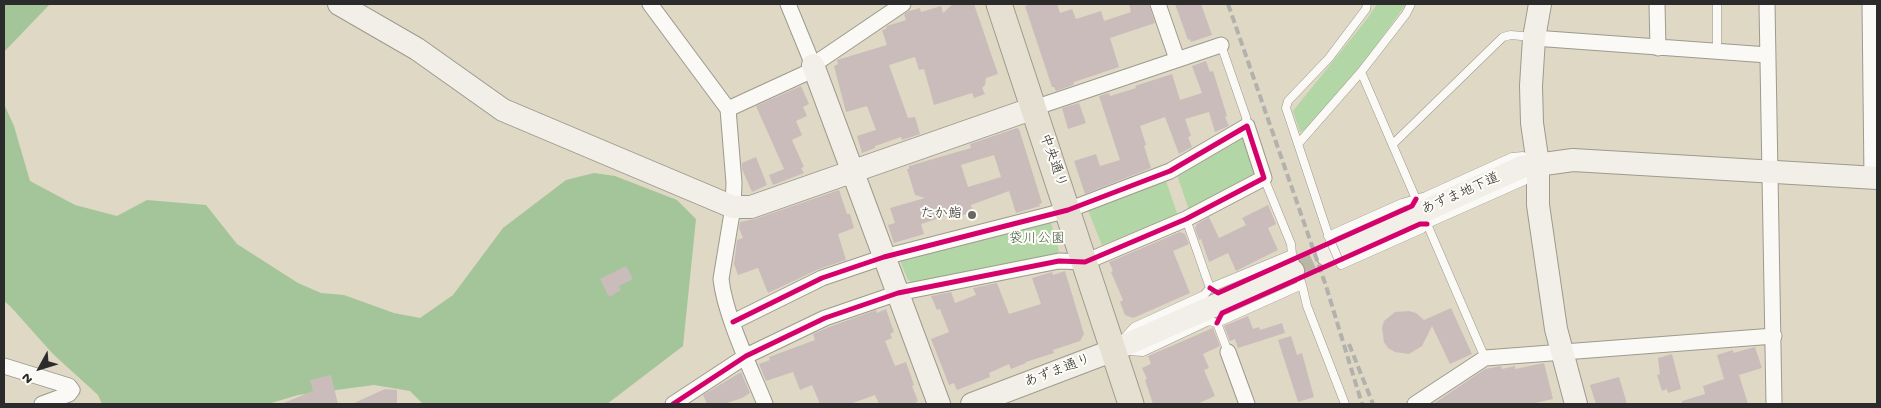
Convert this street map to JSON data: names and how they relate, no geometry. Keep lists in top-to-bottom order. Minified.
{"streets":{"main road":["中央通り"],"street":["あずま地下道","あずま通り"]},"crossings":[["中央通り","あずま通り"]],"parks":["袋川公園"],"places":["たか鮨"],"north":"bottom left"}
